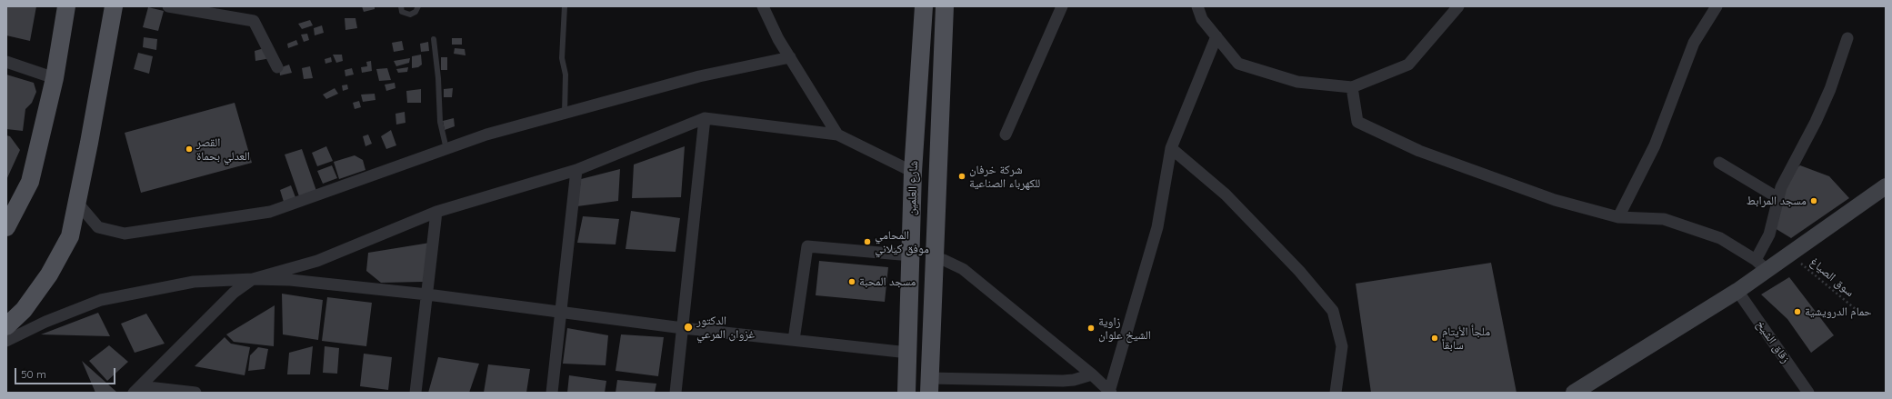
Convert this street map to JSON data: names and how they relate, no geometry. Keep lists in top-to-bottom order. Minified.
{"streets":{"main road":["شارع العلمين"],"street":["زقاق الشيخ"],"path":["سوق الصياغ"]},"places":["القصر العدلي بحماة","شركة خرفان للكهرباء الصناعية","مسجد المرابط","المحامي موفق كيلاني","مسجد المحبة","حمام الدرويشية","الدكتور غزوان المرعي","زاوية الشيخ علوان","ملجأ الأيتام سابقاً"],"scale_bar":"50 m"}
